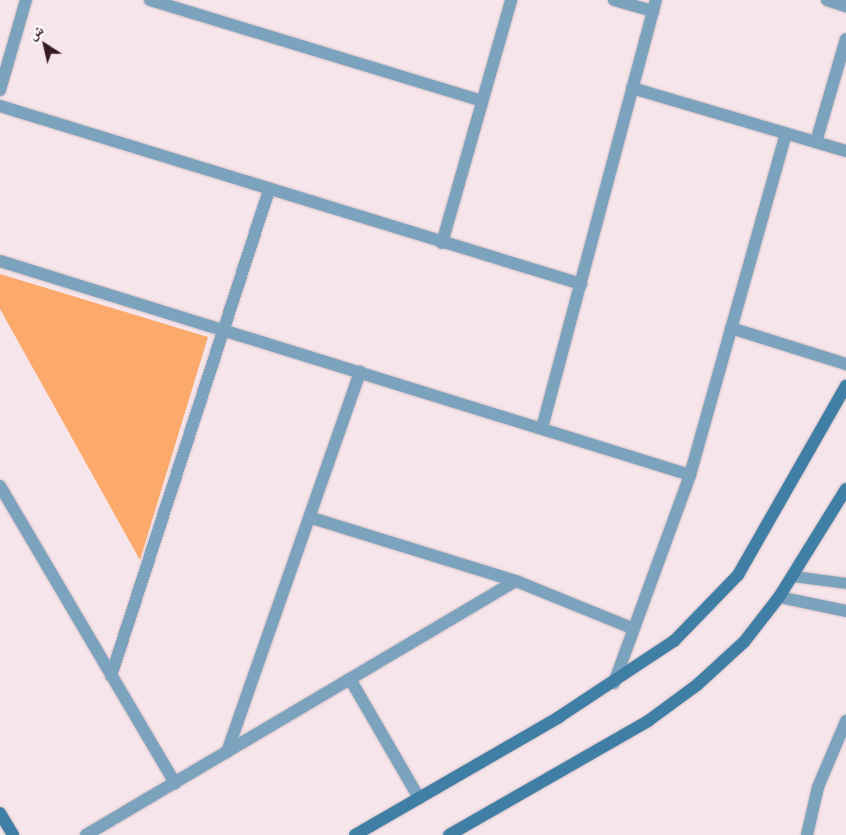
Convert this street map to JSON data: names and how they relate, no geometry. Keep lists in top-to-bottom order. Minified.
{"north":"top left"}
